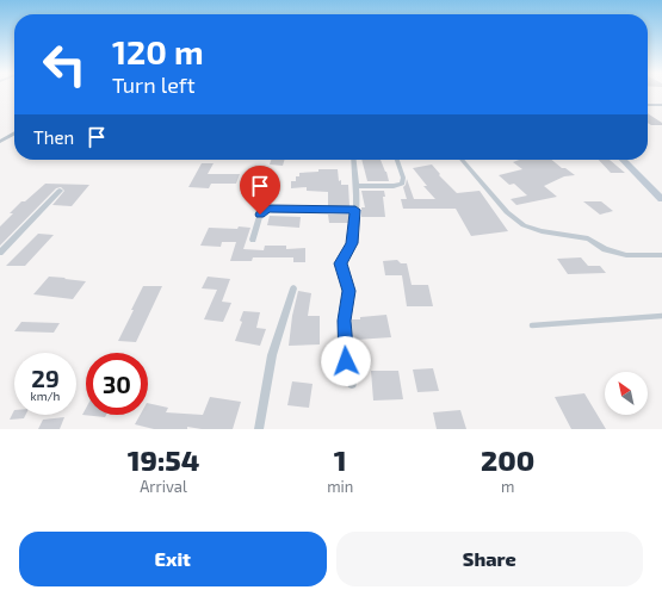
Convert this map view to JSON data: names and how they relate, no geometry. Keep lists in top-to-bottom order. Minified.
{"north":"top left","page":{"turn":["120 m","Turn left"],"then":"Then","speed":"29 km/h","limit":"30","eta":["19:54","Arrival","1","min","200","m"],"buttons":["Exit","Share"]}}
